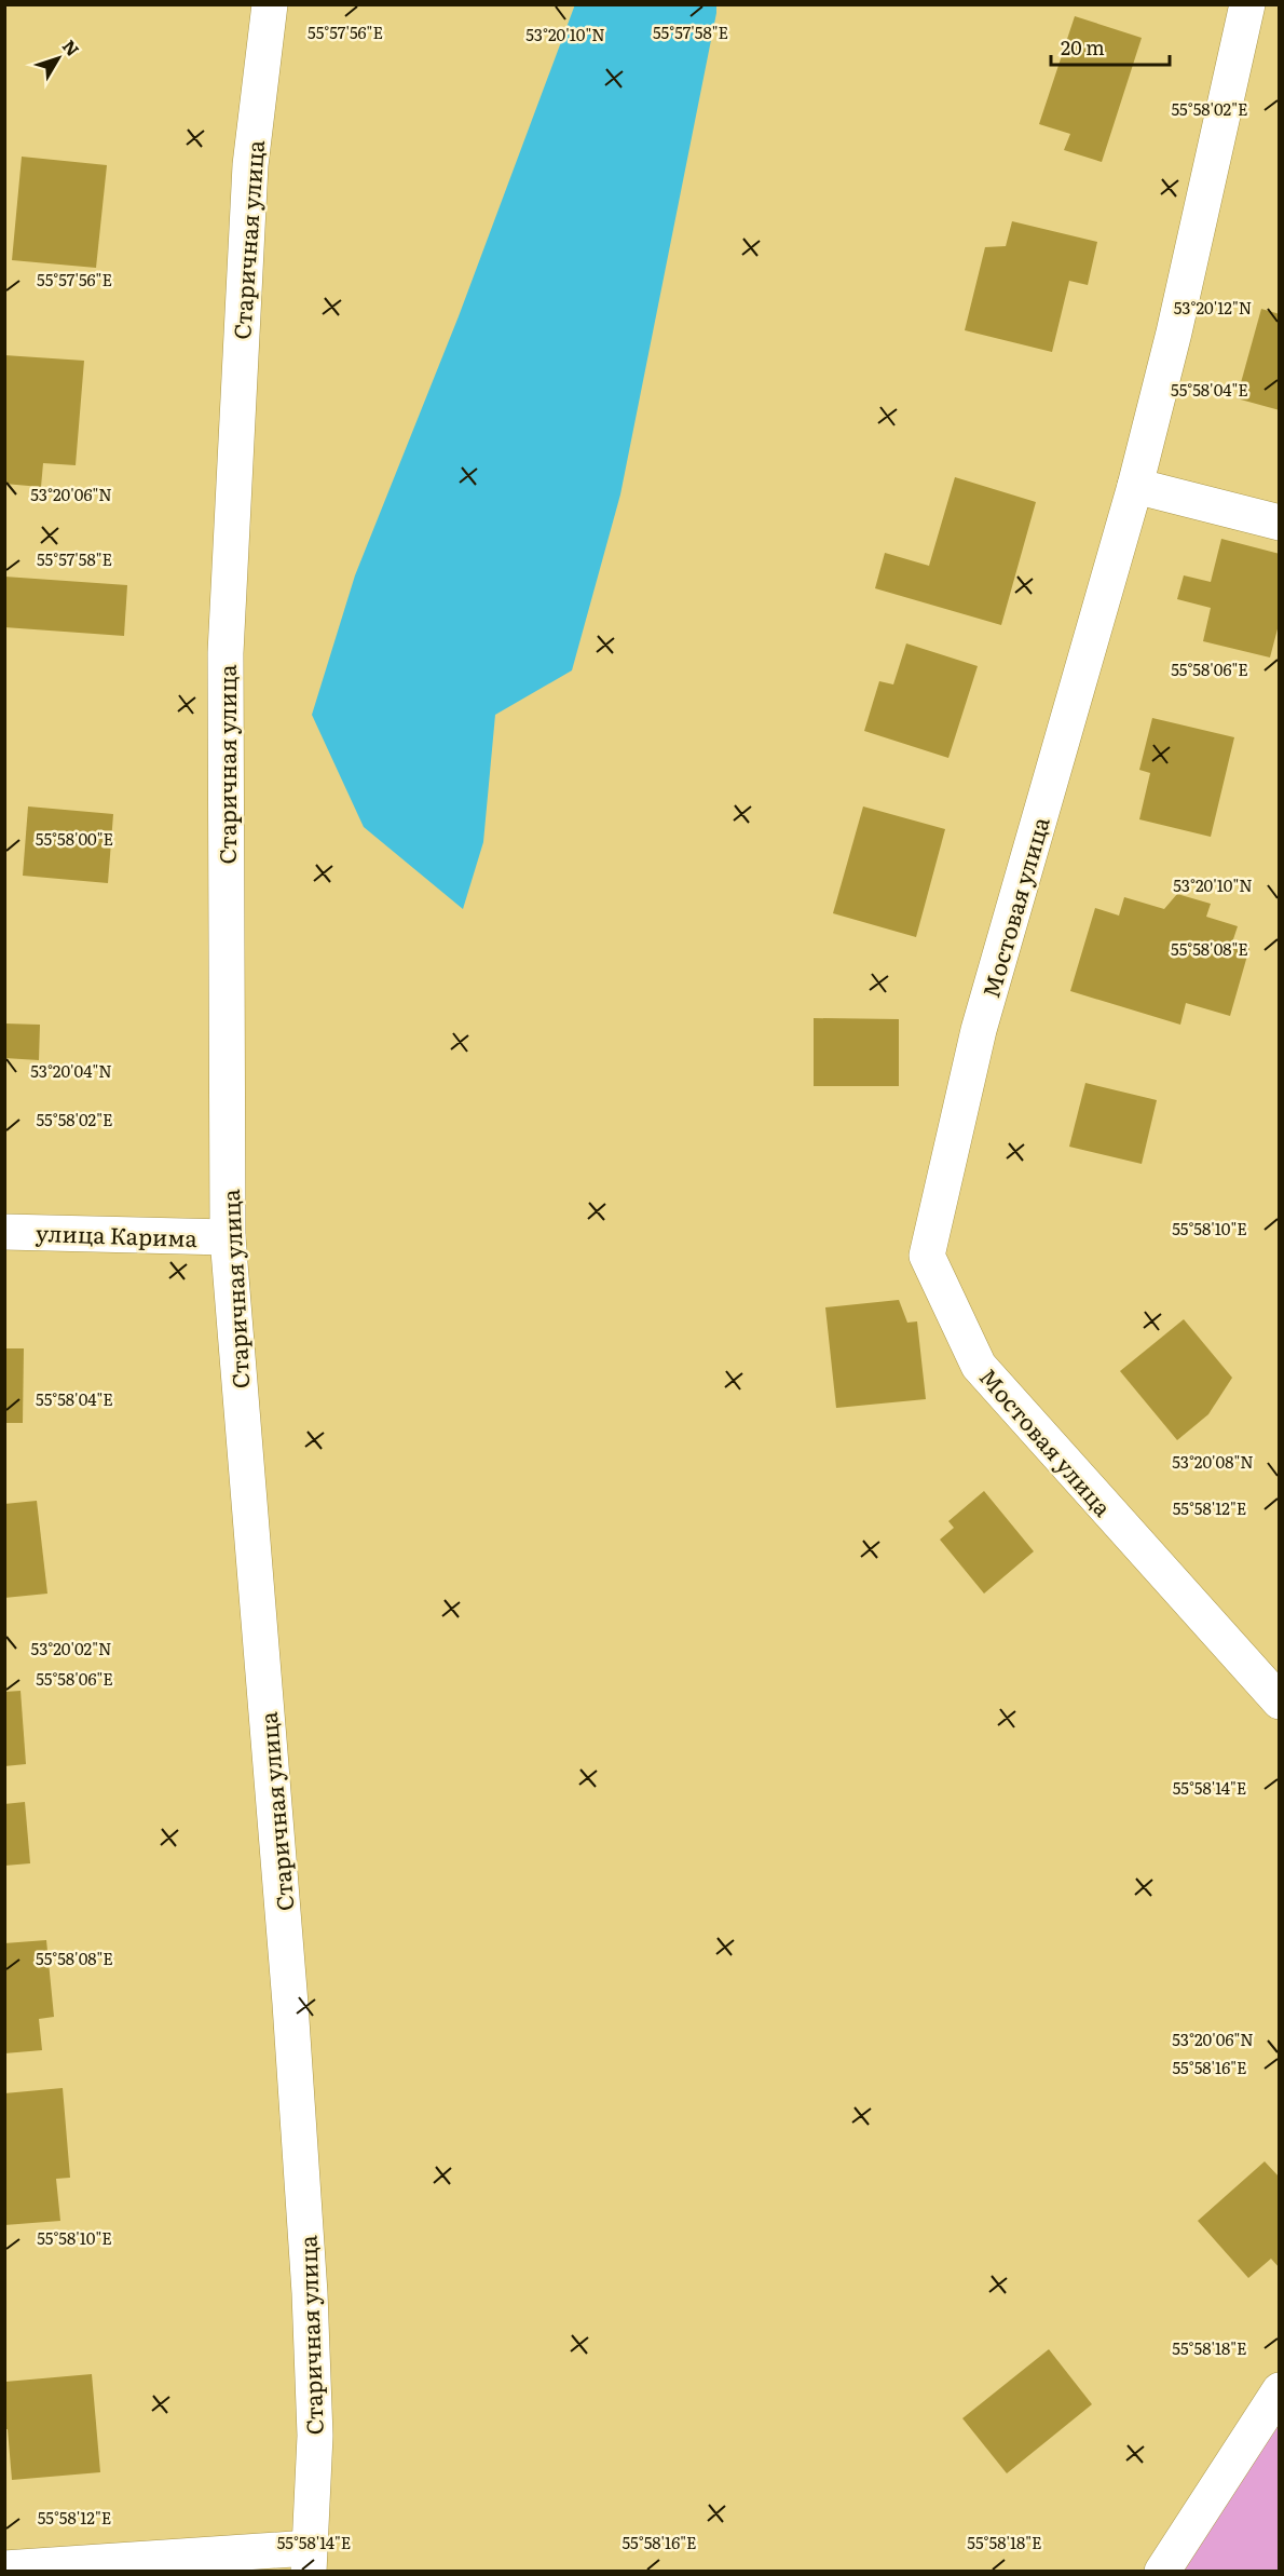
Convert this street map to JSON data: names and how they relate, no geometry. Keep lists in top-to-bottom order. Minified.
{"streets":{"street":["Старичная улица","Мостовая улица","улица Карима"]},"crossings":[["Старичная улица","улица Карима"]],"scale_bar":"20 m","north":"top right","coordinates":["55°57'56\"E","55°57'58\"E","53°20'10\"N","55°58'02\"E","53°20'12\"N","55°58'04\"E","53°20'06\"N","55°58'06\"E","55°58'00\"E","55°58'08\"E","53°20'04\"N","55°58'10\"E","53°20'08\"N","55°58'12\"E","53°20'02\"N","55°58'14\"E","55°58'16\"E","55°58'18\"E"]}
